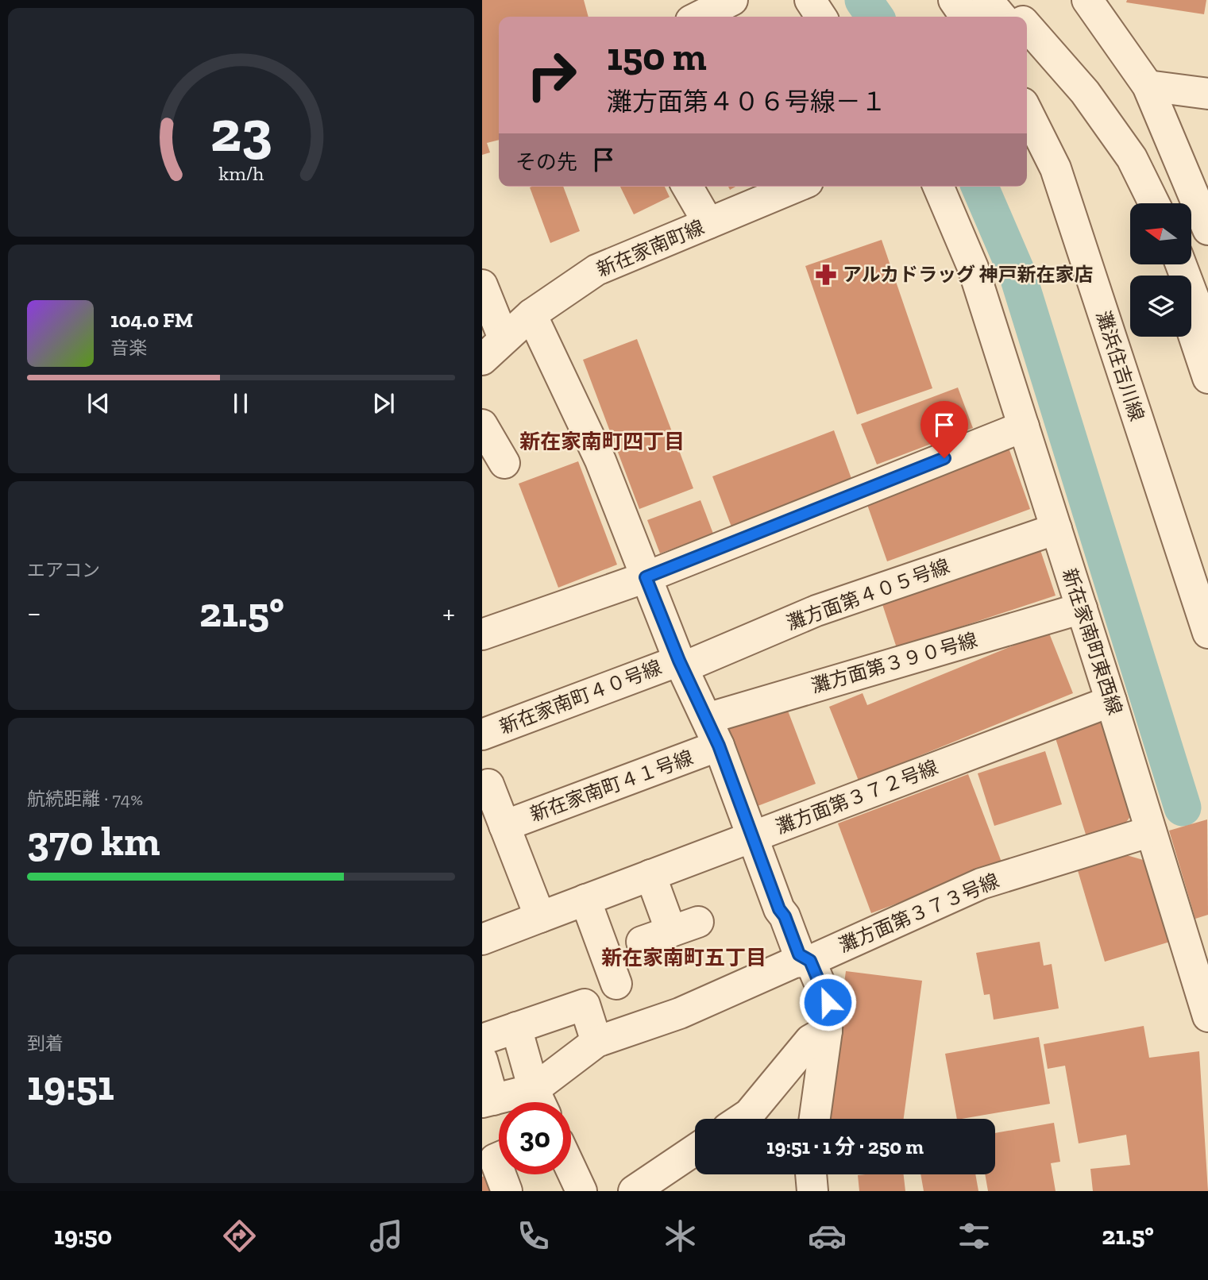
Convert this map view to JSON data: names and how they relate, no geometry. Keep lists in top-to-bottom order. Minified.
{"streets":{"street":["新在家南町線","灘浜住吉川線","灘方面第４０５号線","新在家南町東西線","灘方面第３９０号線","新在家南町４０号線","新在家南町４１号線","灘方面第３７２号線","灘方面第３７３号線"]},"crossings":[["灘方面第４０５号線","新在家南町東西線"],["灘方面第４０５号線","新在家南町４０号線"],["新在家南町東西線","灘方面第３９０号線"],["新在家南町東西線","灘方面第３７２号線"],["新在家南町東西線","灘方面第３７３号線"]],"districts":["新在家南町四丁目","新在家南町五丁目"],"places":{"pharmacy":["アルカドラッグ 神戸新在家店"]},"north":"left","page":{"turn":["150 m","灘方面第４０６号線－１"],"then":"その先","song":["104.0 FM","音楽"],"tile":["エアコン",["航続距離 · 74%","370 km"],["到着","19:51"]],"heat":["−","21.5°","+"],"limit":"30","trip":"19:51 · 1 分 · 250 m","tabs":["19:50","21.5°"],"gauge":["23","km/h"]}}
